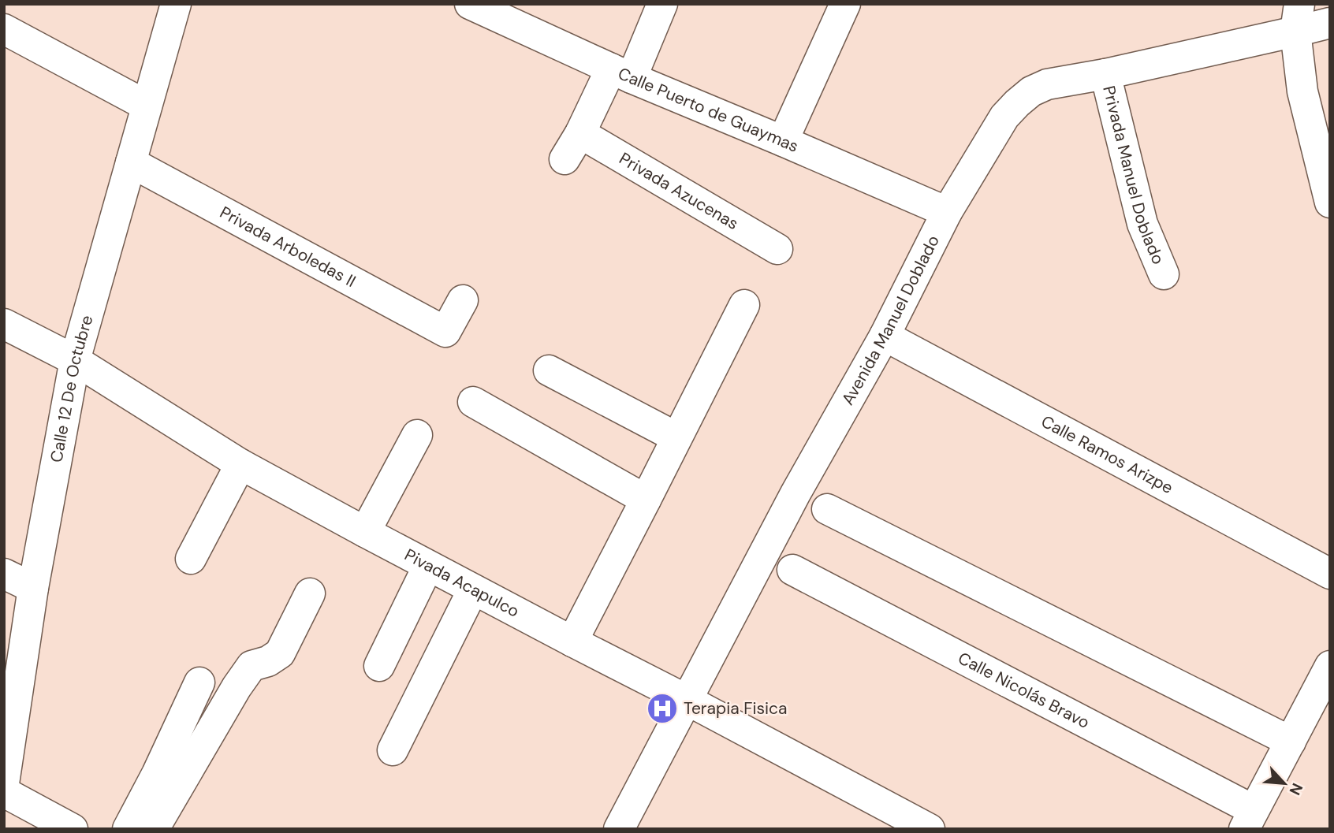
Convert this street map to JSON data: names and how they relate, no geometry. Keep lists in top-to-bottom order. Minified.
{"streets":{"street":["Calle Puerto de Guaymas","Privada Manuel Doblado","Privada Azucenas","Privada Arboledas II","Avenida Manuel Doblado","Calle 12 De Octubre","Calle Ramos Arizpe","Pivada Acapulco","Calle Nicolás Bravo"]},"crossings":[["Calle Puerto de Guaymas","Avenida Manuel Doblado"],["Privada Manuel Doblado","Avenida Manuel Doblado"],["Privada Arboledas II","Calle 12 De Octubre"],["Avenida Manuel Doblado","Calle Ramos Arizpe"],["Avenida Manuel Doblado","Pivada Acapulco"],["Calle 12 De Octubre","Pivada Acapulco"]],"places":{"hospital":["Terapia Fisica"]},"north":"bottom right"}
